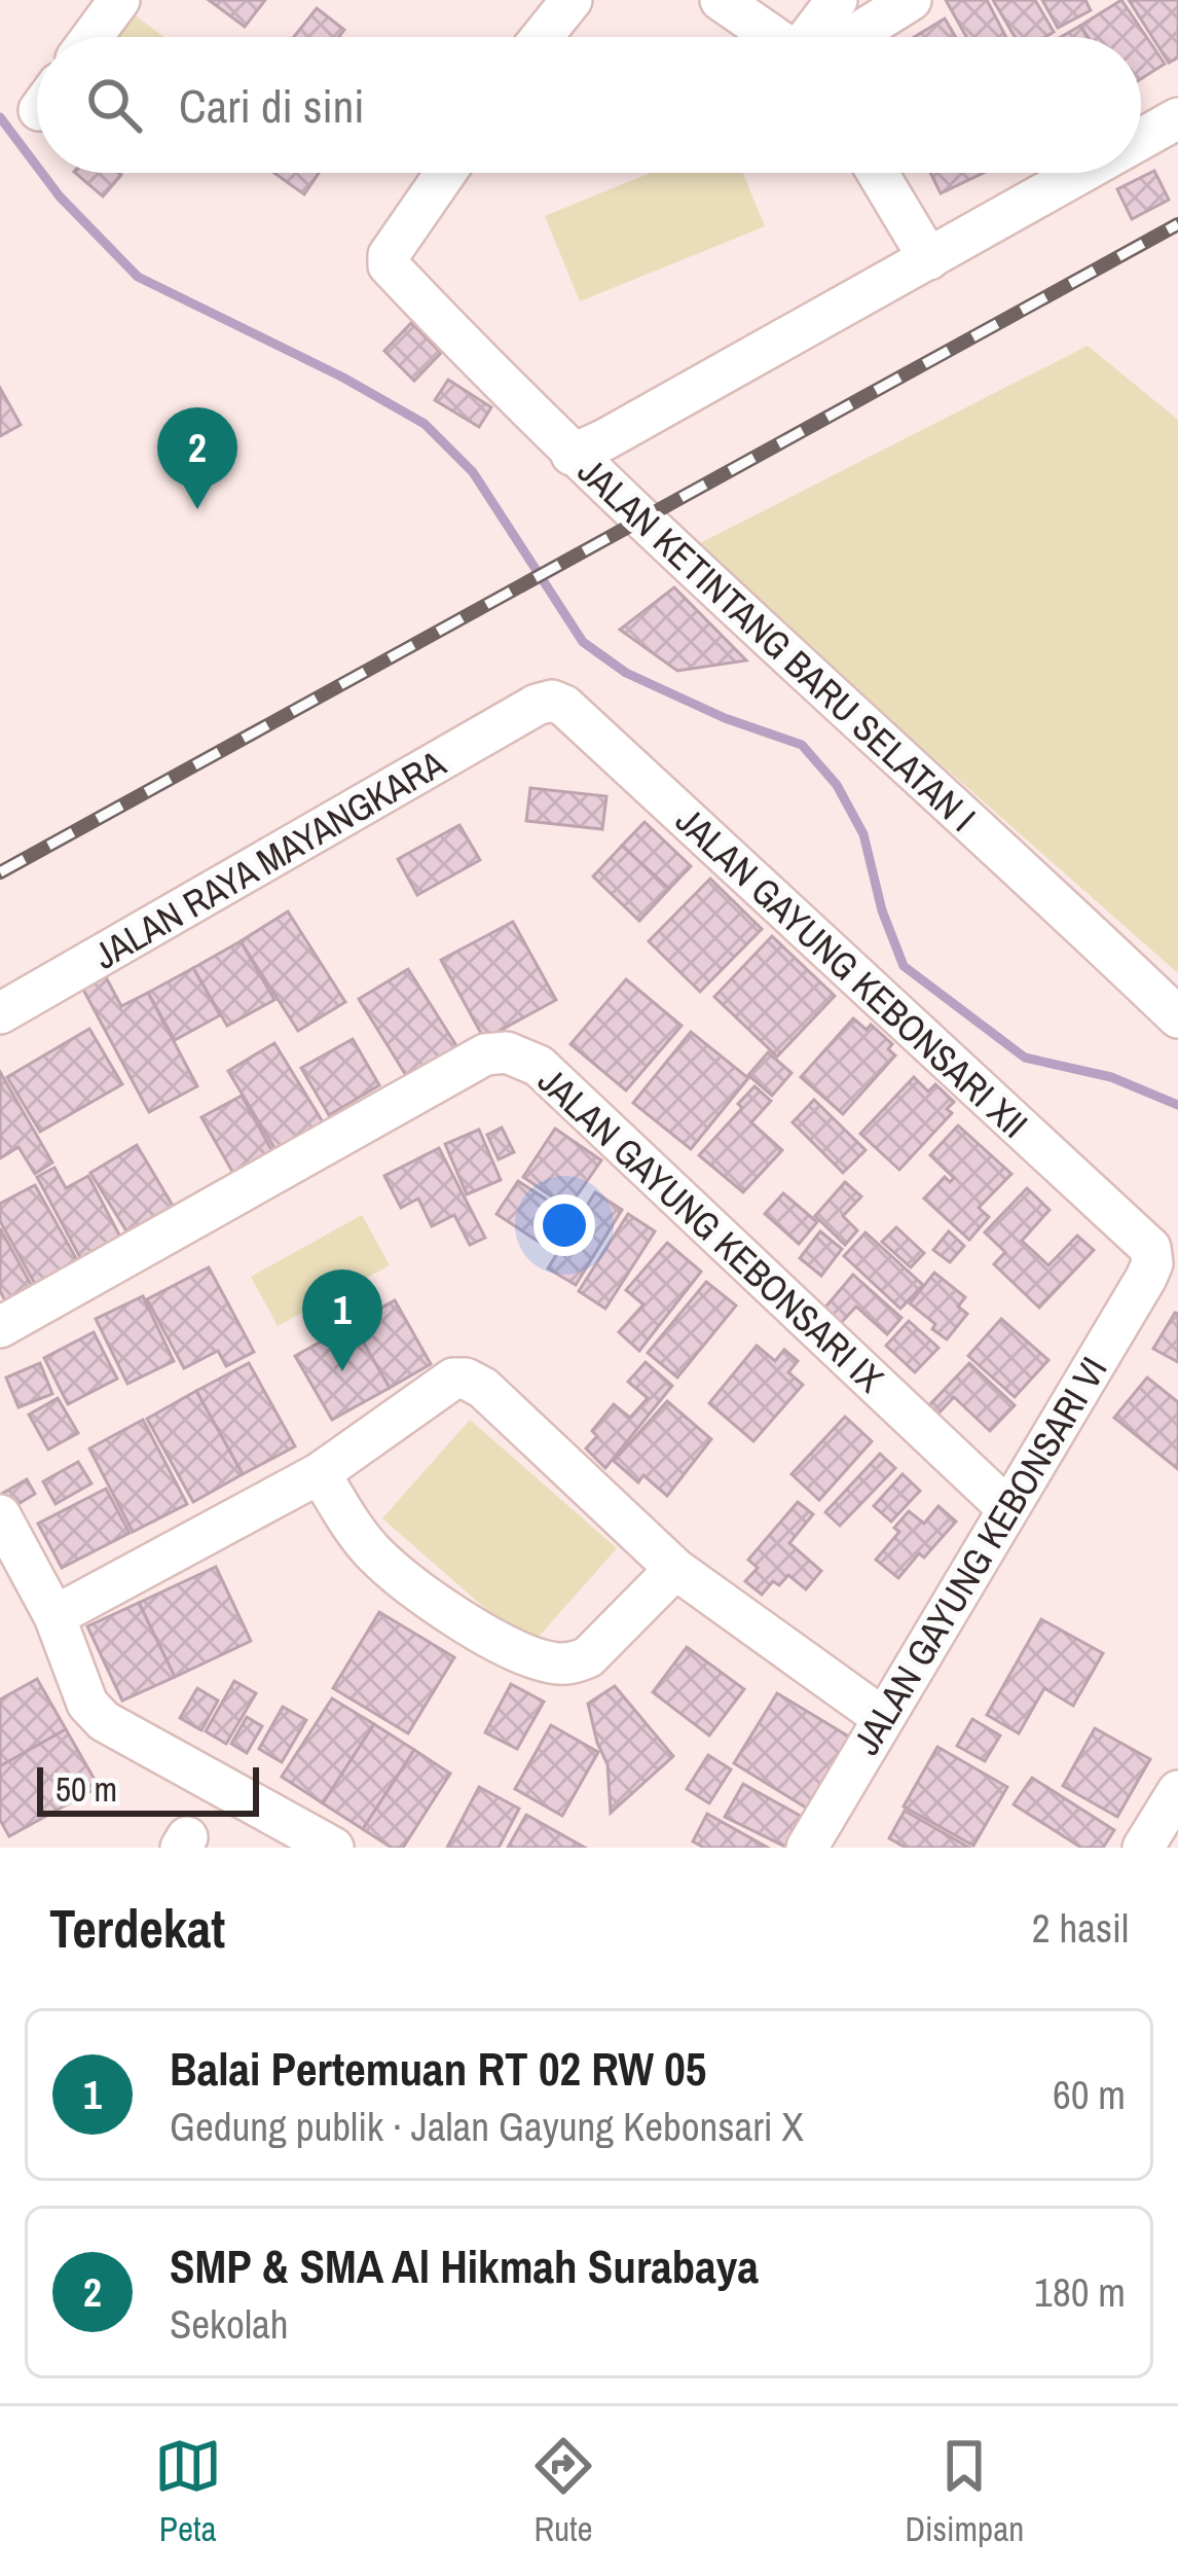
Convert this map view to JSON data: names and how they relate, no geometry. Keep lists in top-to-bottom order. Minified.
{"streets":{"street":["JALAN KETINTANG BARU SELATAN I","JALAN RAYA MAYANGKARA","JALAN GAYUNG KEBONSARI XII","JALAN GAYUNG KEBONSARI IX","JALAN GAYUNG KEBONSARI VI"]},"crossings":[["JALAN RAYA MAYANGKARA","JALAN GAYUNG KEBONSARI XII"],["JALAN GAYUNG KEBONSARI XII","JALAN GAYUNG KEBONSARI VI"],["JALAN GAYUNG KEBONSARI IX","JALAN GAYUNG KEBONSARI VI"]],"scale_bar":"50 m","page":{"search":"Cari di sini","pins":["2","1"],"scale":"50 m","heading":["Terdekat","2 hasil"],"list":[{"mark":"1","name":"Balai Pertemuan RT 02 RW 05","note":"Gedung publik · Jalan Gayung Kebonsari X","value":"60 m"},{"mark":"2","name":"SMP & SMA Al Hikmah Surabaya","note":"Sekolah","value":"180 m"}],"nav":["Peta","Rute","Disimpan"]}}
